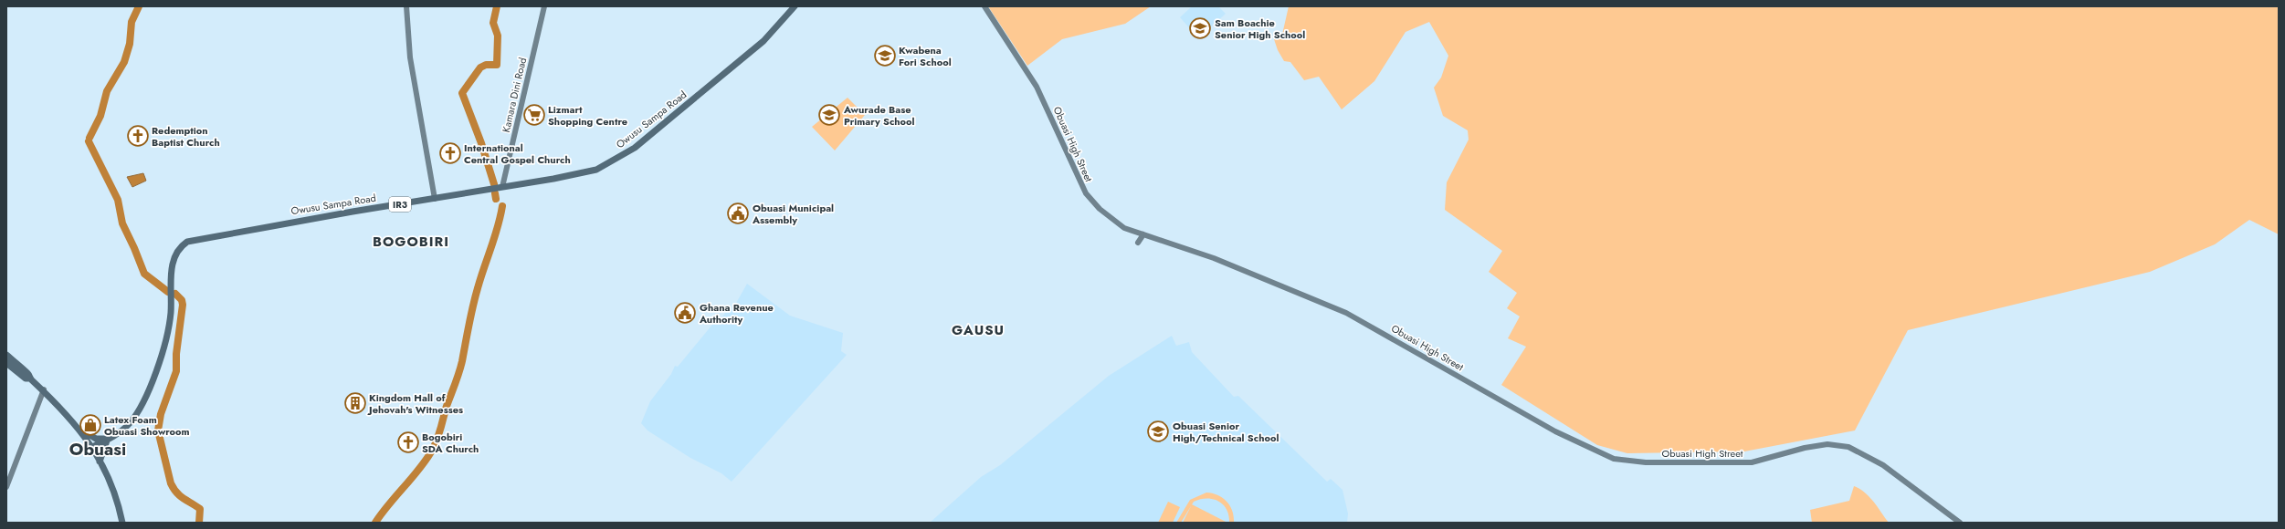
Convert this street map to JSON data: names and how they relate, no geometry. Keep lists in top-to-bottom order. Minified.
{"streets":{"main road":["Owusu Sampa Road","IR3"],"street":["Kamara Dini Road","Obuasi High Street"]},"crossings":[["Kamara Dini Road","Owusu Sampa Road"]],"districts":["BOGOBIRI","GAUSU","Obuasi"],"places":{"school or university":["Sam Boachie Senior High School","Kwabena Fori School","Awurade Base Primary School","Obuasi Senior High/Technical School"],"supermarket":["Lizmart Shopping Centre"],"church":["Redemption Baptist Church","International Central Gospel Church","Bogobiri SDA Church"],"public building":["Obuasi Municipal Assembly","Ghana Revenue Authority"],"building":["Kingdom Hall of Jehovah's Witnesses"],"shop":["Latex Foam Obuasi Showroom"]}}
